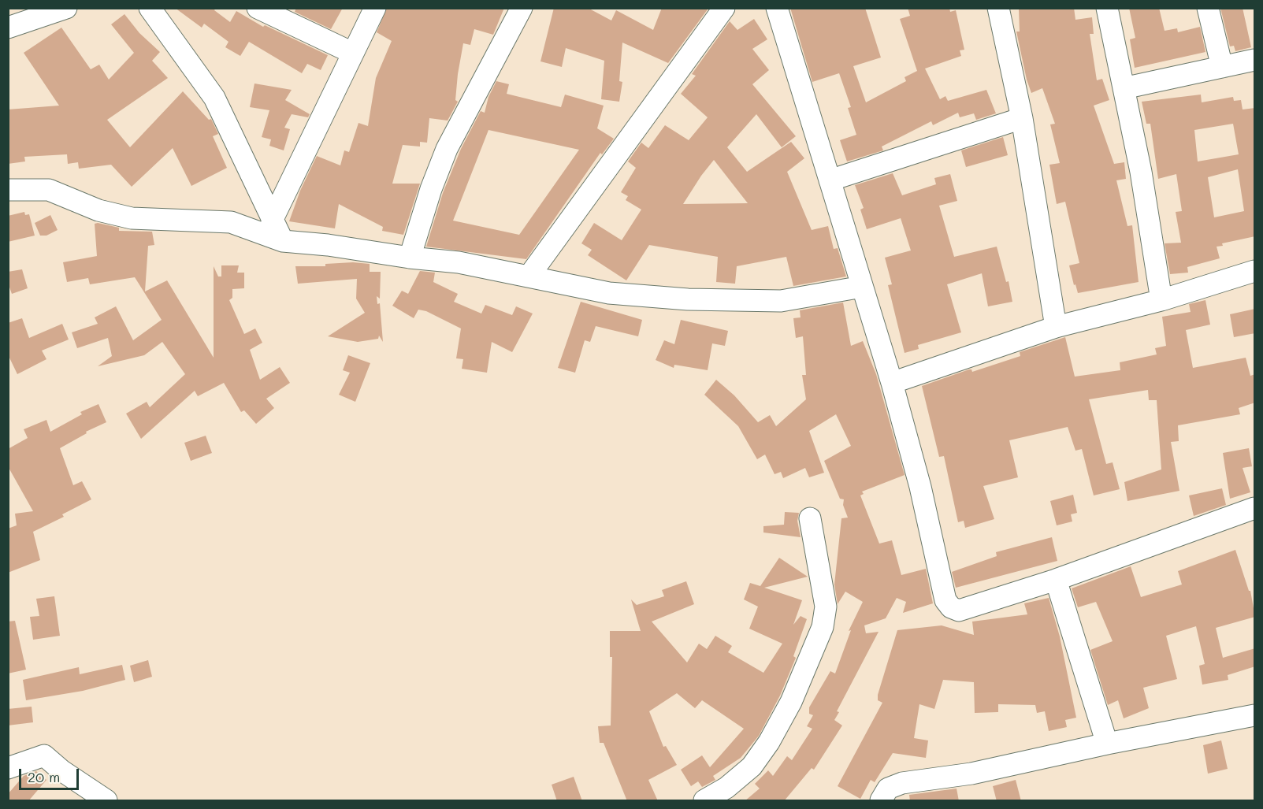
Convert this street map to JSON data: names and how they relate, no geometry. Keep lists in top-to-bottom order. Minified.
{"scale_bar":"20 m"}
